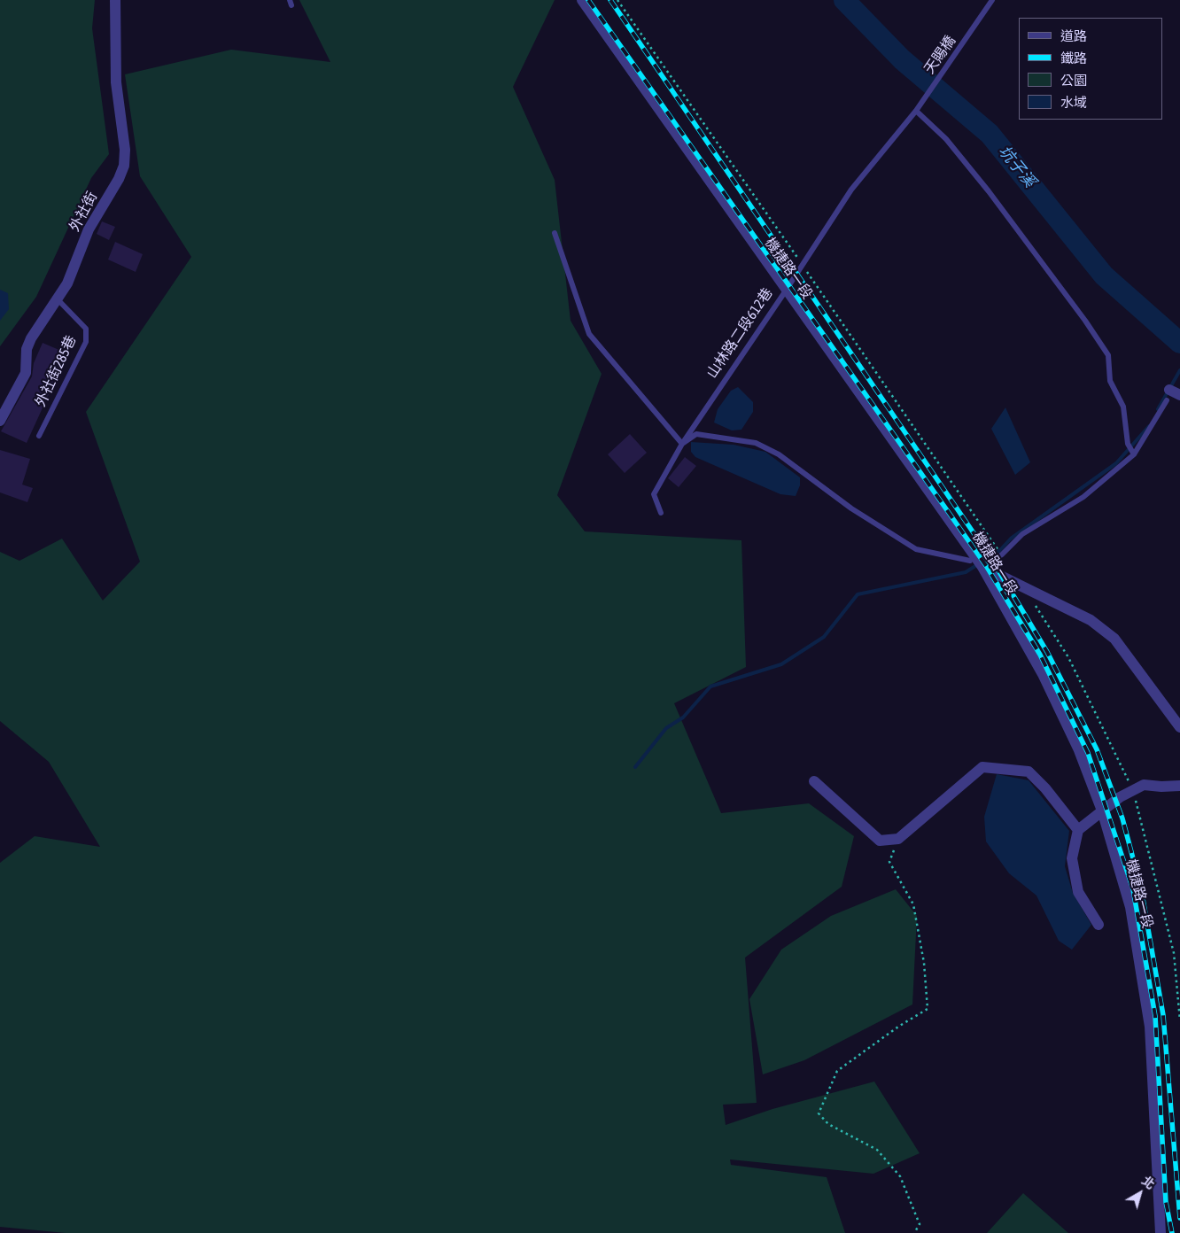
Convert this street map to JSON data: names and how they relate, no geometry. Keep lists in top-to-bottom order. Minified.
{"streets":{"street":["外社街","機捷路一段"],"lane":["天賜橋","山林路二段612巷","外社街285巷"]},"crossings":[["天賜橋","山林路二段612巷"],["外社街","外社街285巷"],["機捷路一段","山林路二段612巷"]],"water":["坑子溪"],"legend":["道路","鐵路","公園","水域"],"north":"top right"}
